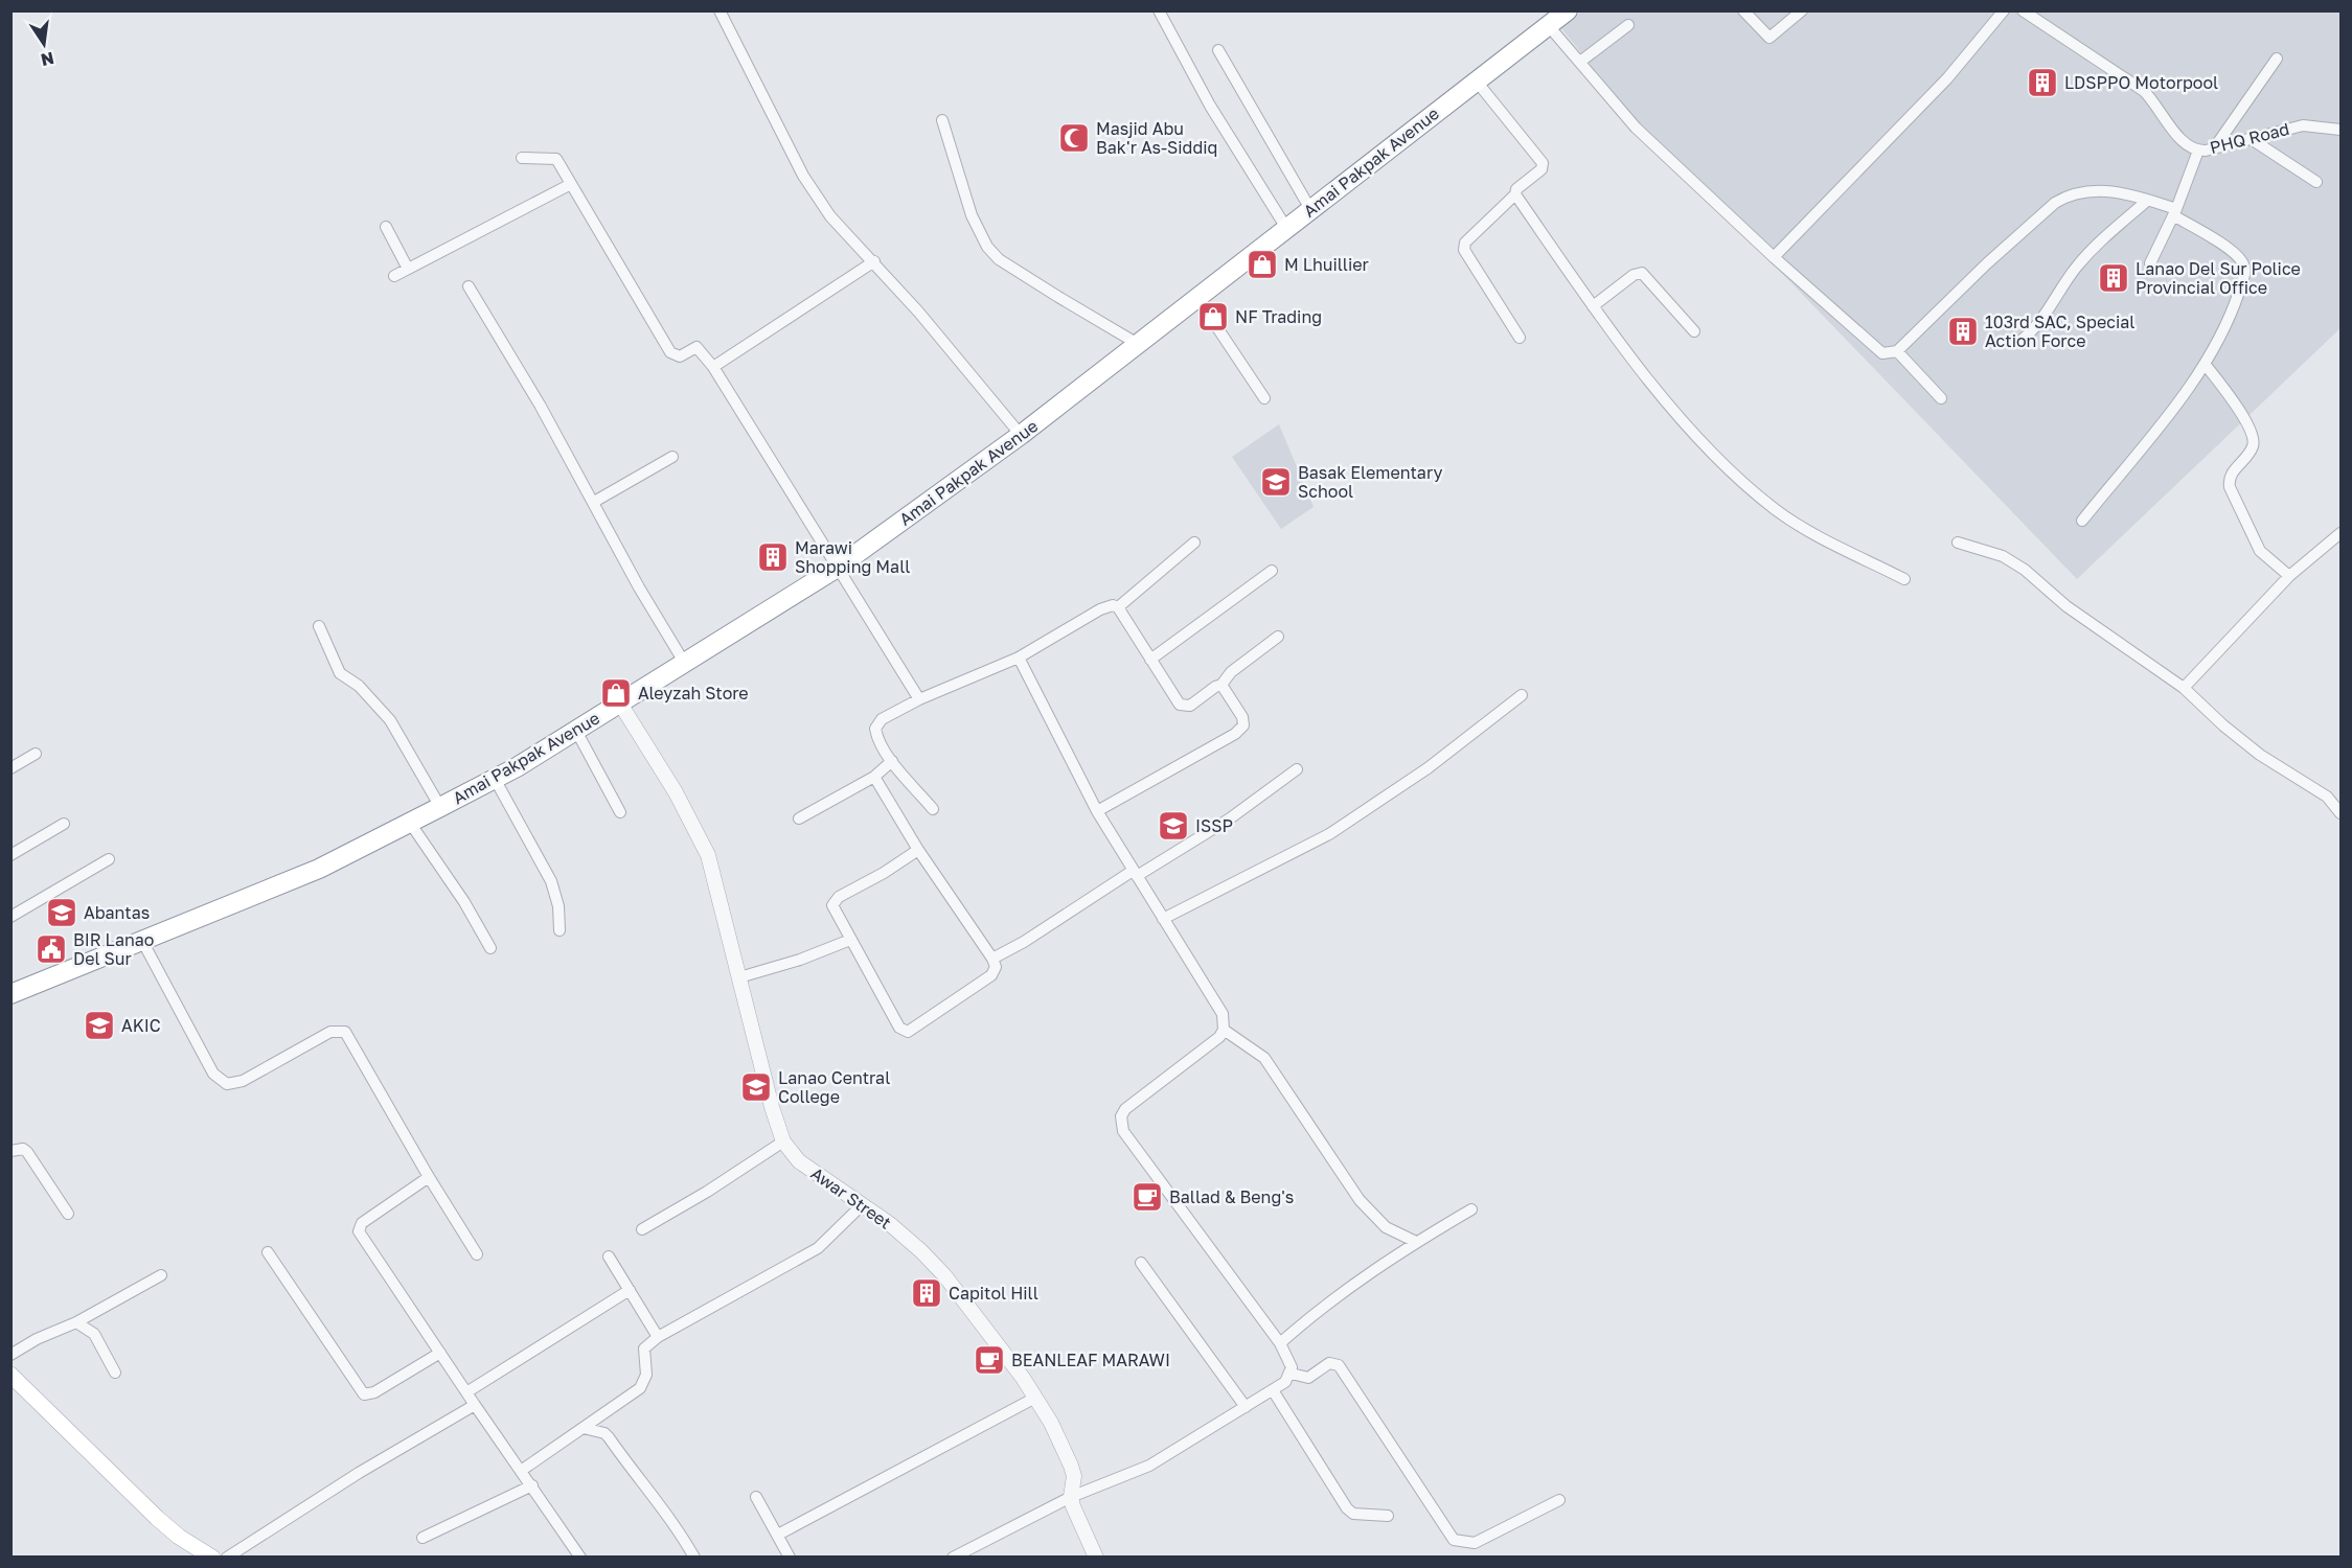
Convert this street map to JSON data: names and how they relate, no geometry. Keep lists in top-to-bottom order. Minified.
{"streets":{"highway":["Amai Pakpak Avenue"],"street":["PHQ Road","Awar Street"]},"crossings":[["Amai Pakpak Avenue","Awar Street"]],"places":{"building":["LDSPPO Motorpool","Lanao Del Sur Police Provincial Office","103rd SAC, Special Action Force","Marawi Shopping Mall","Capitol Hill"],"mosque":["Masjid Abu Bak'r As-Siddiq"],"shop":["M Lhuillier","NF Trading","Aleyzah Store"],"school or university":["Basak Elementary School","ISSP","Abantas","AKIC","Lanao Central College"],"public building":["BIR Lanao Del Sur"],"cafe":["Ballad & Beng's","BEANLEAF MARAWI"]},"north":"bottom"}
